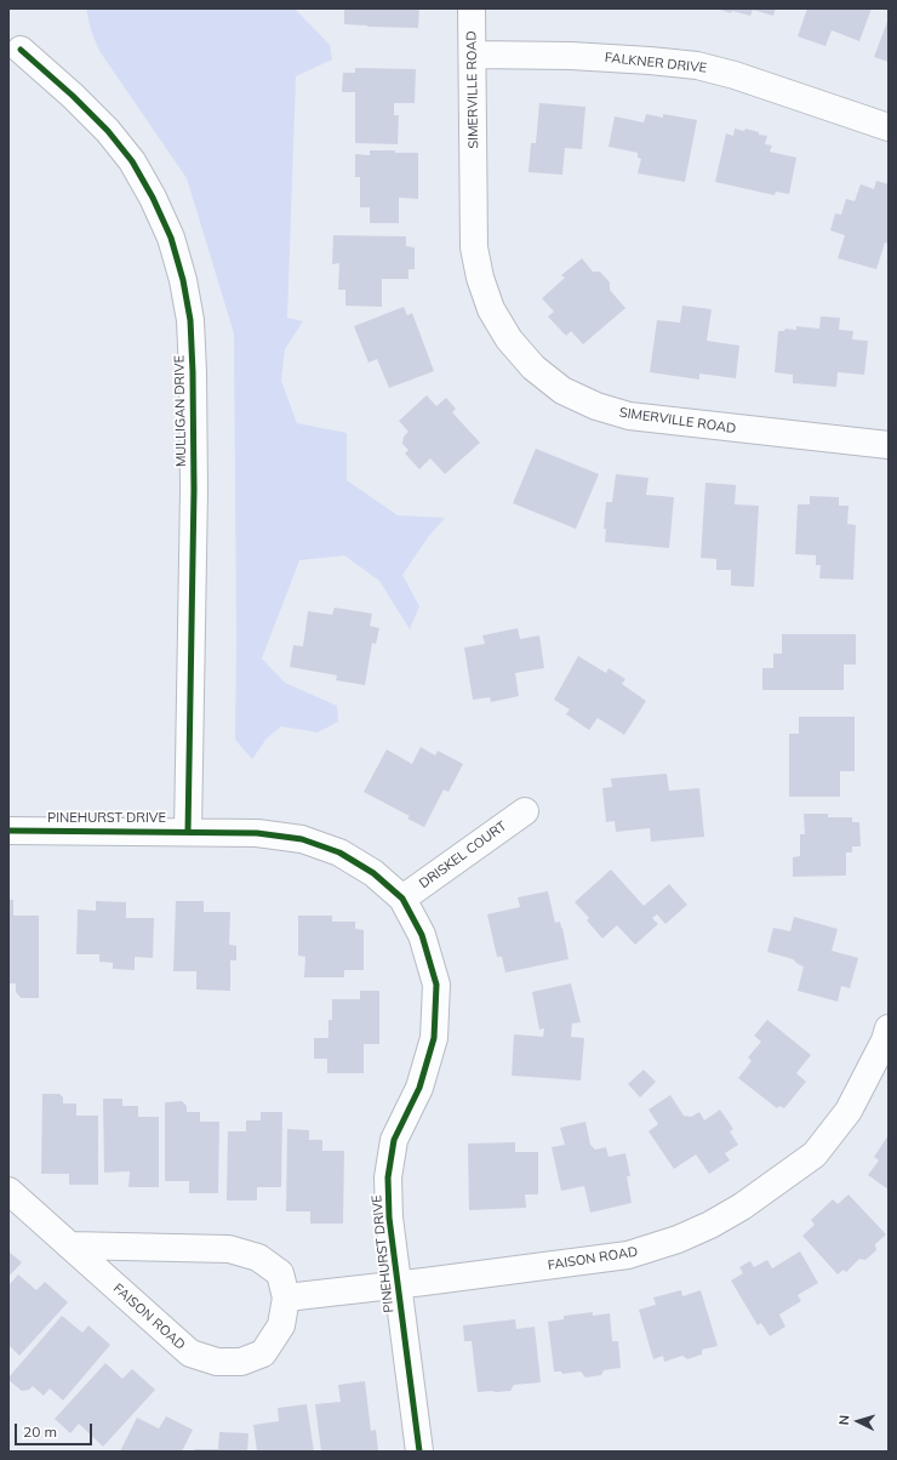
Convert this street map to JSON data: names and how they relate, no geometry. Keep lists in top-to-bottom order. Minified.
{"streets":{"street":["FALKNER DRIVE","SIMERVILLE ROAD","MULLIGAN DRIVE","PINEHURST DRIVE","DRISKEL COURT","FAISON ROAD"]},"crossings":[["FALKNER DRIVE","SIMERVILLE ROAD"],["MULLIGAN DRIVE","PINEHURST DRIVE"],["PINEHURST DRIVE","DRISKEL COURT"],["PINEHURST DRIVE","FAISON ROAD"]],"scale_bar":"20 m","north":"left"}
